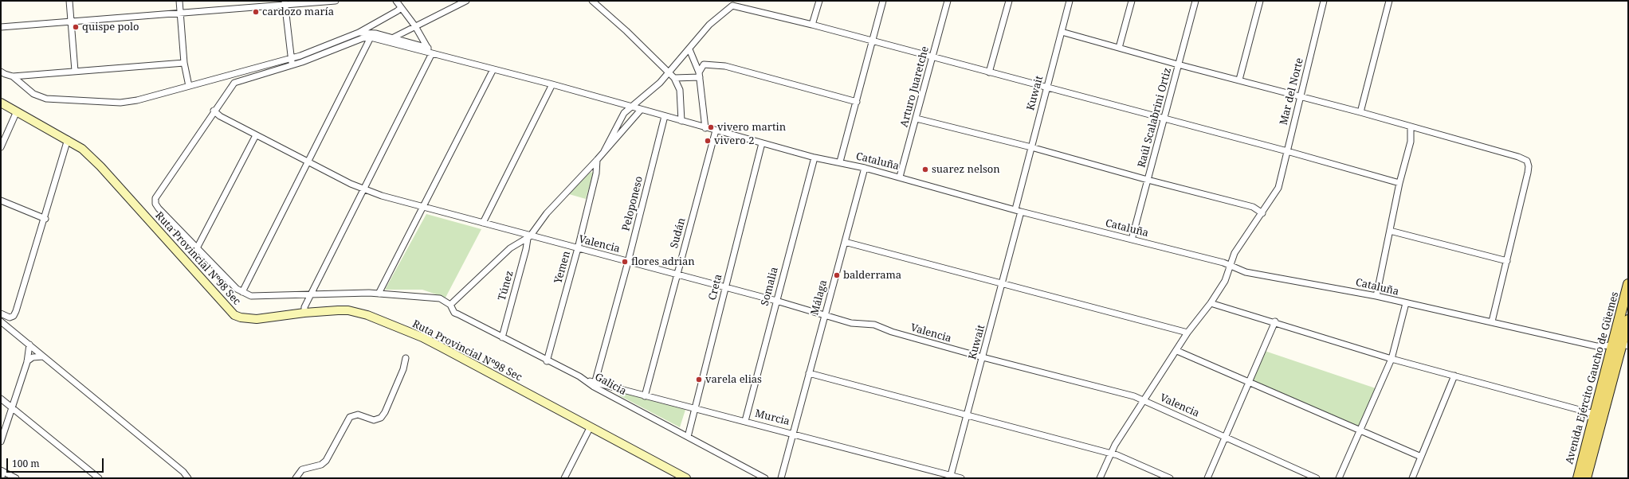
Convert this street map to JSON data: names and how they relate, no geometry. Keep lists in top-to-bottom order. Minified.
{"streets":{"main road":["Avenida Ejército Gaucho de Güemes"],"street":["Arturo Juaretche","Mar del Norte","Kuwait","Raúl Scalabrini Ortiz","Cataluña","Peloponeso","Sudán","Valencia","Ruta Provincial Nº98 Sec","Yemen","Túnez","Somalia","Creta","Málaga","Galicia","Murcia"]},"crossings":[["Arturo Juaretche","Cataluña"],["Mar del Norte","Cataluña"],["Mar del Norte","Valencia"],["Kuwait","Cataluña"],["Kuwait","Valencia"],["Kuwait","Murcia"],["Raúl Scalabrini Ortiz","Cataluña"],["Cataluña","Peloponeso"],["Cataluña","Sudán"],["Cataluña","Somalia"],["Cataluña","Creta"],["Cataluña","Málaga"],["Cataluña","Avenida Ejército Gaucho de Güemes"],["Peloponeso","Valencia"],["Peloponeso","Galicia"],["Peloponeso","Murcia"],["Sudán","Valencia"],["Sudán","Murcia"],["Valencia","Yemen"],["Valencia","Túnez"],["Valencia","Somalia"],["Valencia","Creta"],["Valencia","Málaga"],["Yemen","Galicia"],["Túnez","Galicia"],["Somalia","Murcia"],["Creta","Galicia"],["Creta","Murcia"],["Málaga","Murcia"],["Galicia","Murcia"]],"places":["cardozo maría","quispe polo","vivero martin","vivero 2","suarez nelson","flores adrian","balderrama","varela elias"],"scale_bar":"100 m"}
